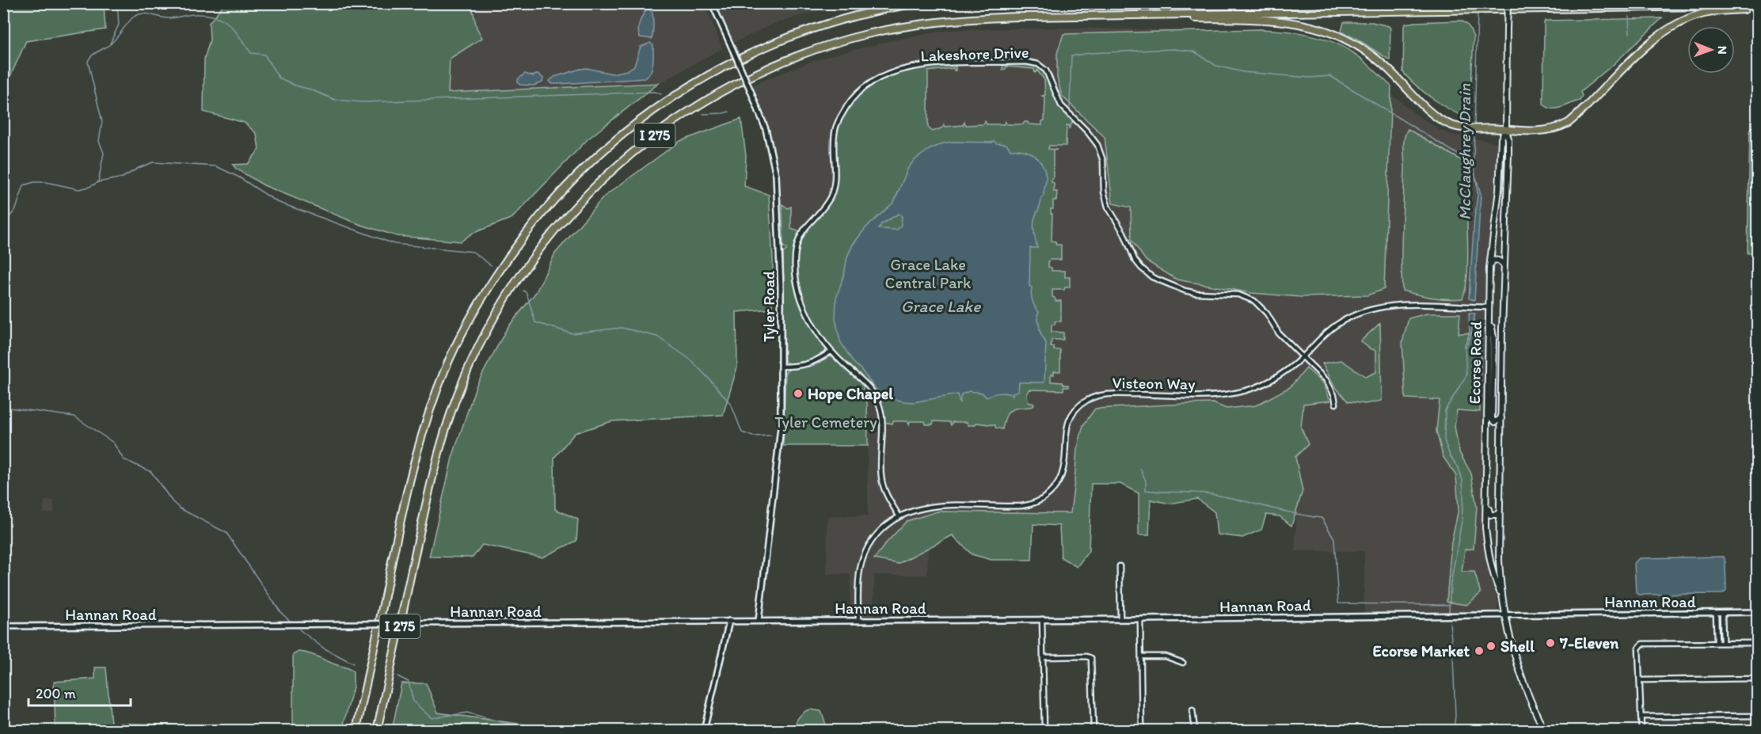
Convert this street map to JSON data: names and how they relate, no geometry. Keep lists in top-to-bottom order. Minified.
{"streets":{"highway":["I 275"],"main road":["Ecorse Road"],"street":["Lakeshore Drive","Tyler Road","Visteon Way","Hannan Road"]},"crossings":[["Lakeshore Drive","Visteon Way"],["Tyler Road","Hannan Road"],["Ecorse Road","Visteon Way"],["Ecorse Road","Hannan Road"],["Visteon Way","Hannan Road"]],"water":["McClaughrey Drain","Grace Lake"],"parks":["Grace Lake Central Park","Tyler Cemetery"],"places":["Hope Chapel","7-Eleven","Shell","Ecorse Market"],"scale_bar":"200 m","north":"right"}
